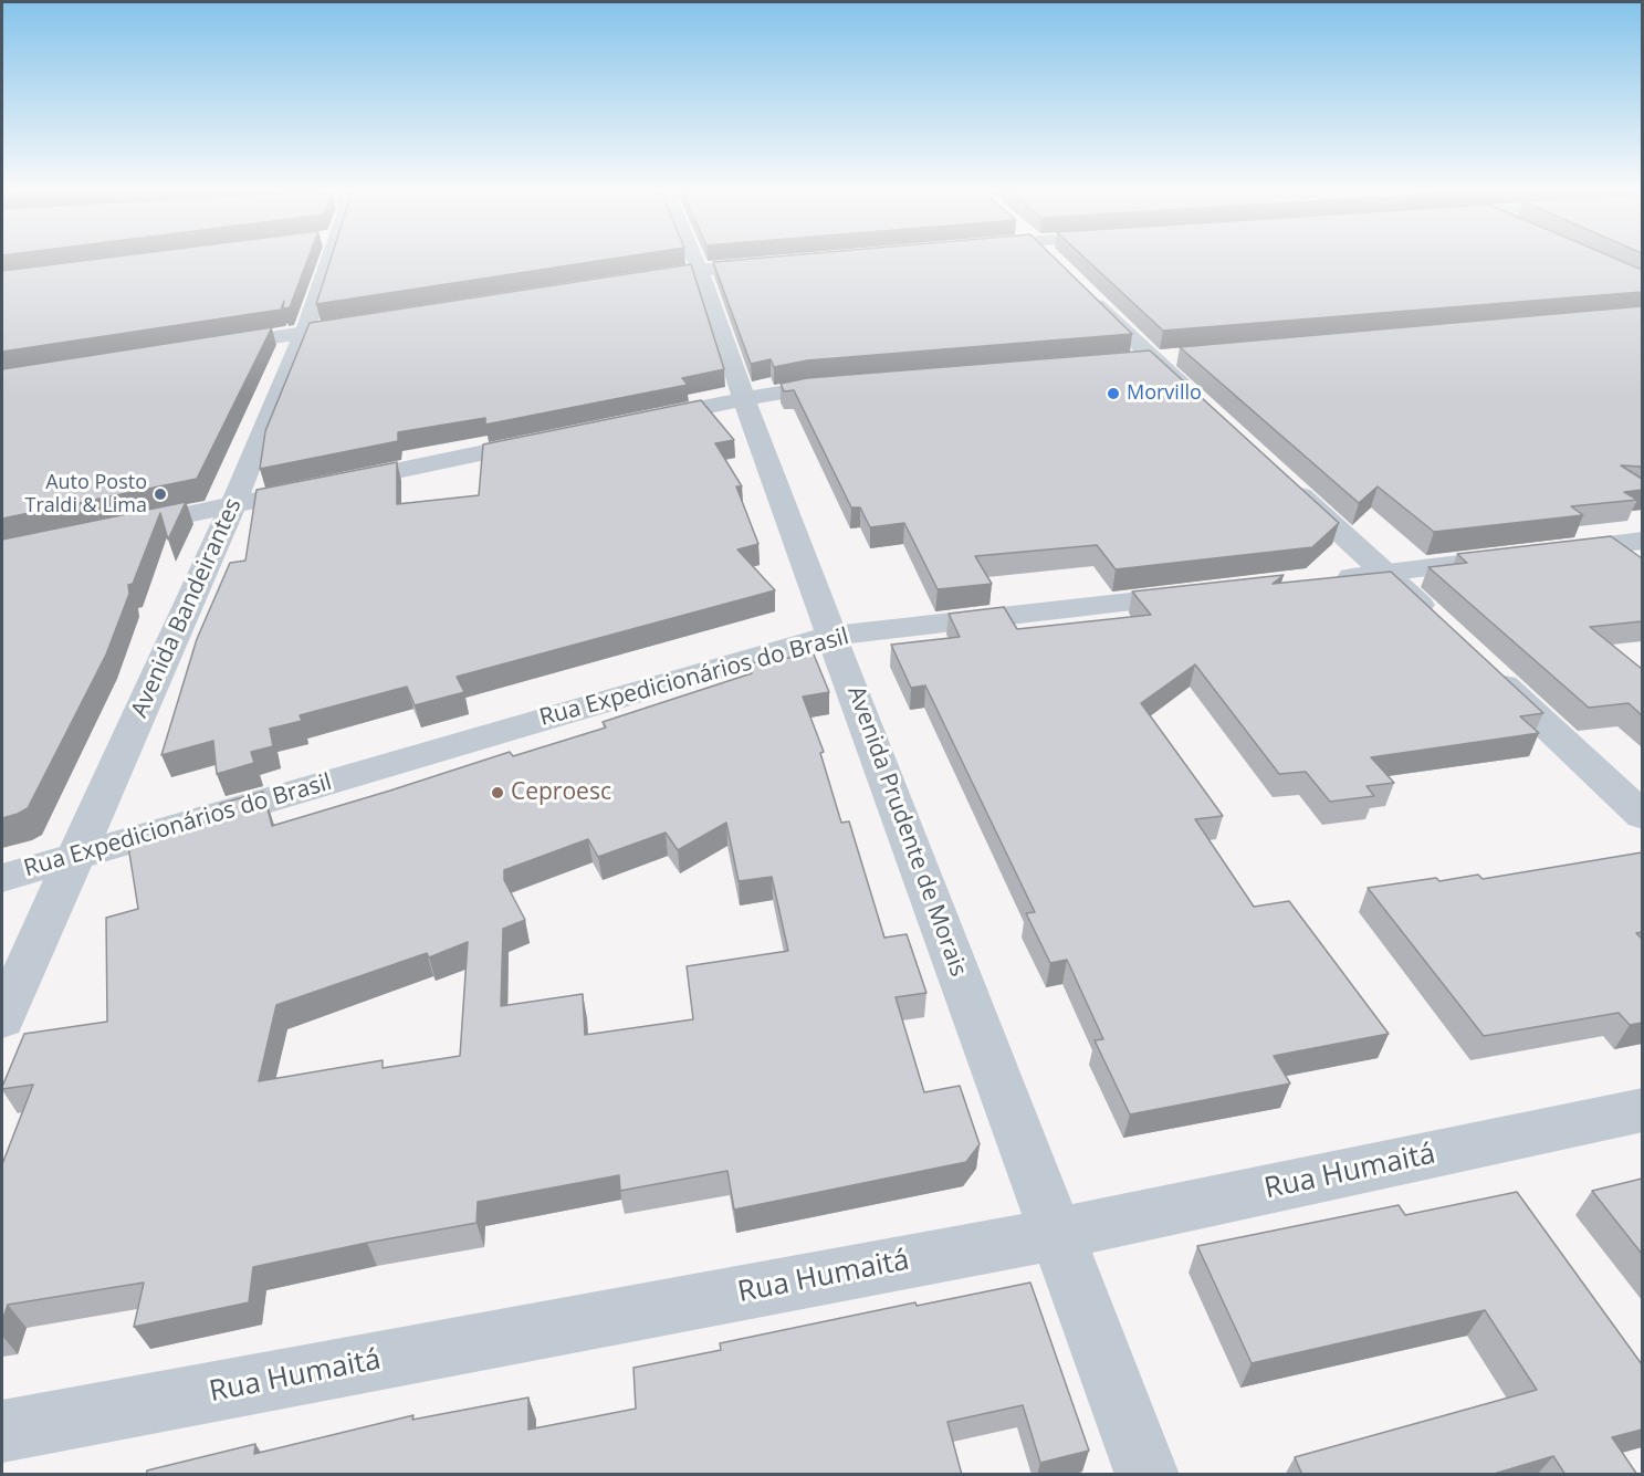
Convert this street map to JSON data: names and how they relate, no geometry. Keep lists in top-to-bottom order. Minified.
{"streets":{"street":["Avenida Bandeirantes","Rua Expedicionários do Brasil","Avenida Prudente de Morais","Rua Humaitá"]},"crossings":[["Avenida Bandeirantes","Rua Expedicionários do Brasil"],["Rua Expedicionários do Brasil","Avenida Prudente de Morais"],["Avenida Prudente de Morais","Rua Humaitá"]],"places":["Morvillo","Auto Posto Traldi & Lima","Ceproesc"]}
